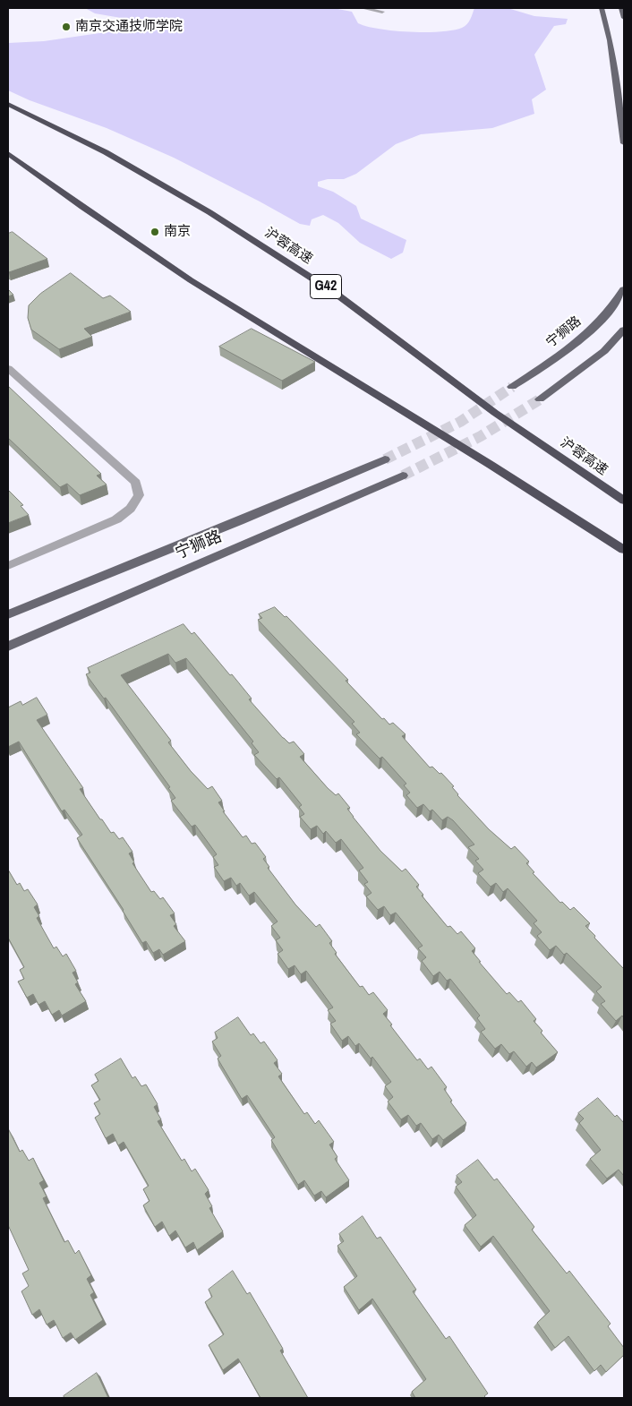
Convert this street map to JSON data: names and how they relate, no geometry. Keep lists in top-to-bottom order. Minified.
{"streets":{"highway":["沪蓉高速","G42"],"main road":["宁狮路"]},"places":["南京交通技师学院","南京"]}
